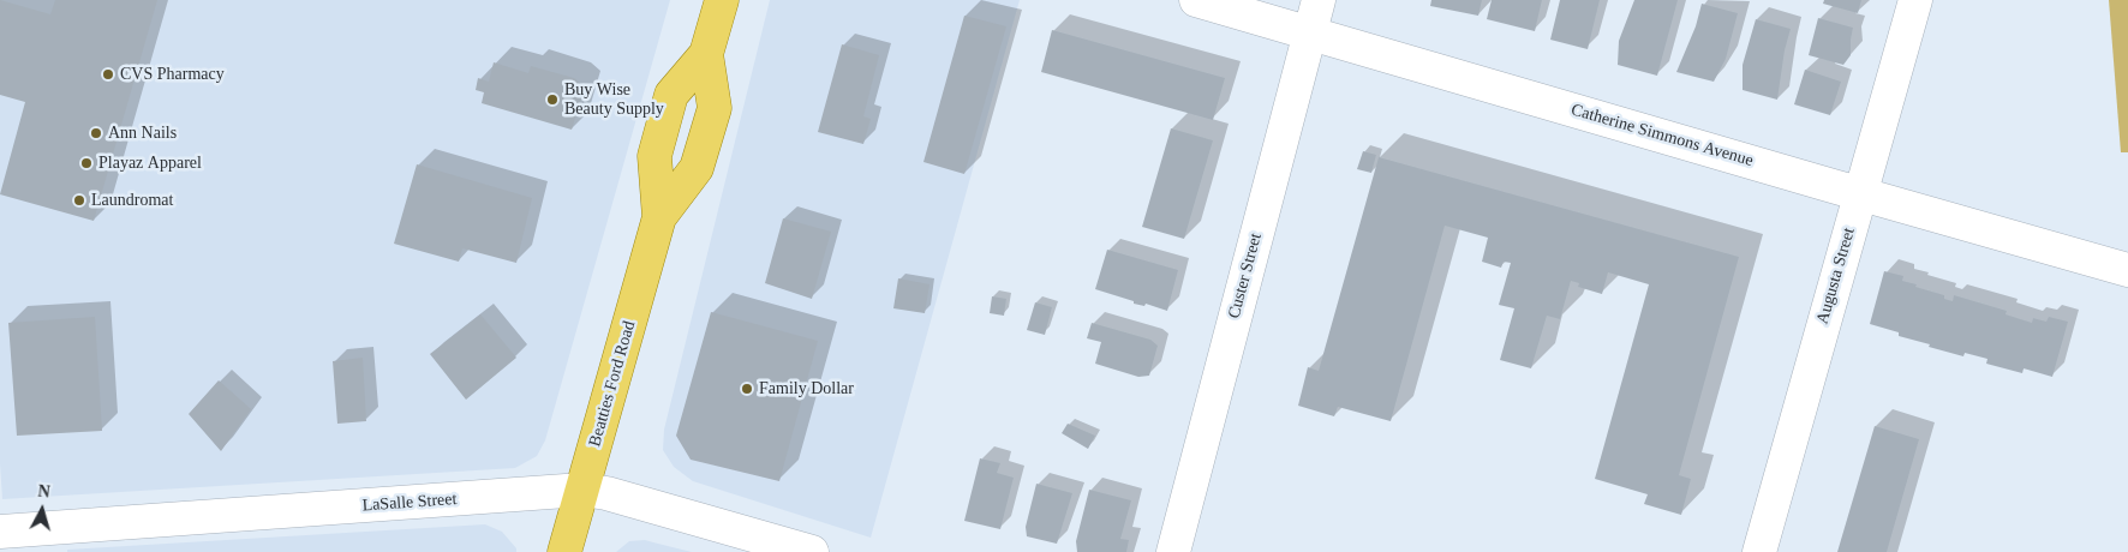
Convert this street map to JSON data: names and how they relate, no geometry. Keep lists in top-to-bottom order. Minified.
{"streets":{"main road":["Beatties Ford Road"],"street":["Catherine Simmons Avenue","Custer Street","Augusta Street","LaSalle Street"]},"crossings":[["Catherine Simmons Avenue","Custer Street"],["Catherine Simmons Avenue","Augusta Street"],["Beatties Ford Road","LaSalle Street"]],"places":["CVS Pharmacy","Buy Wise Beauty Supply","Ann Nails","Playaz Apparel","Laundromat","Family Dollar"],"north":"top"}
